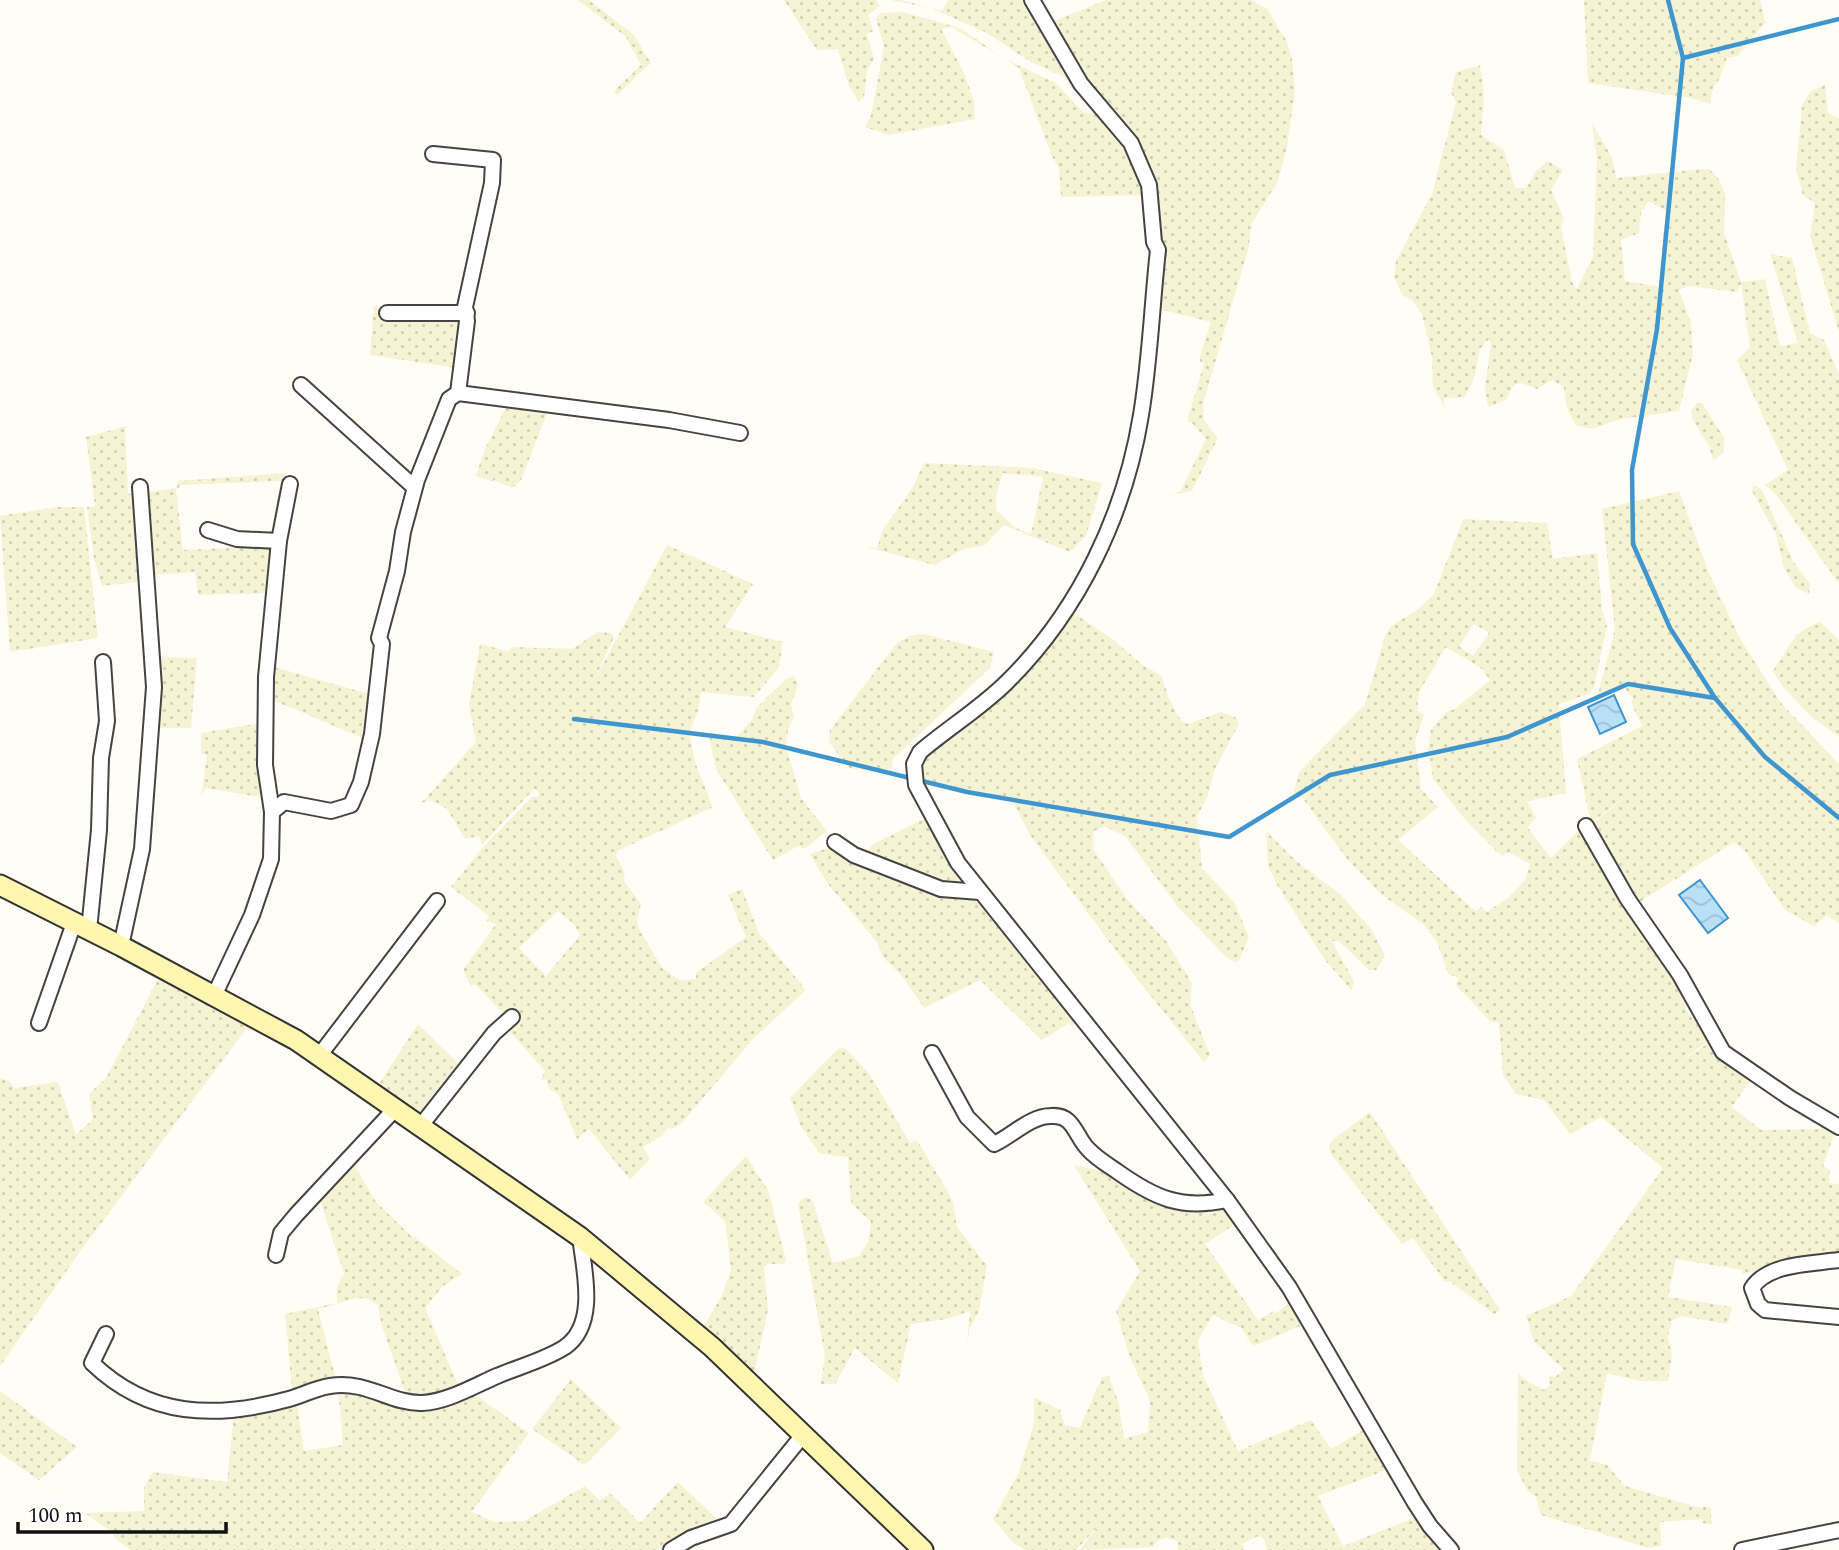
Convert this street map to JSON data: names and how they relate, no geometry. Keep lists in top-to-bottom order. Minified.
{"scale_bar":"100 m"}
